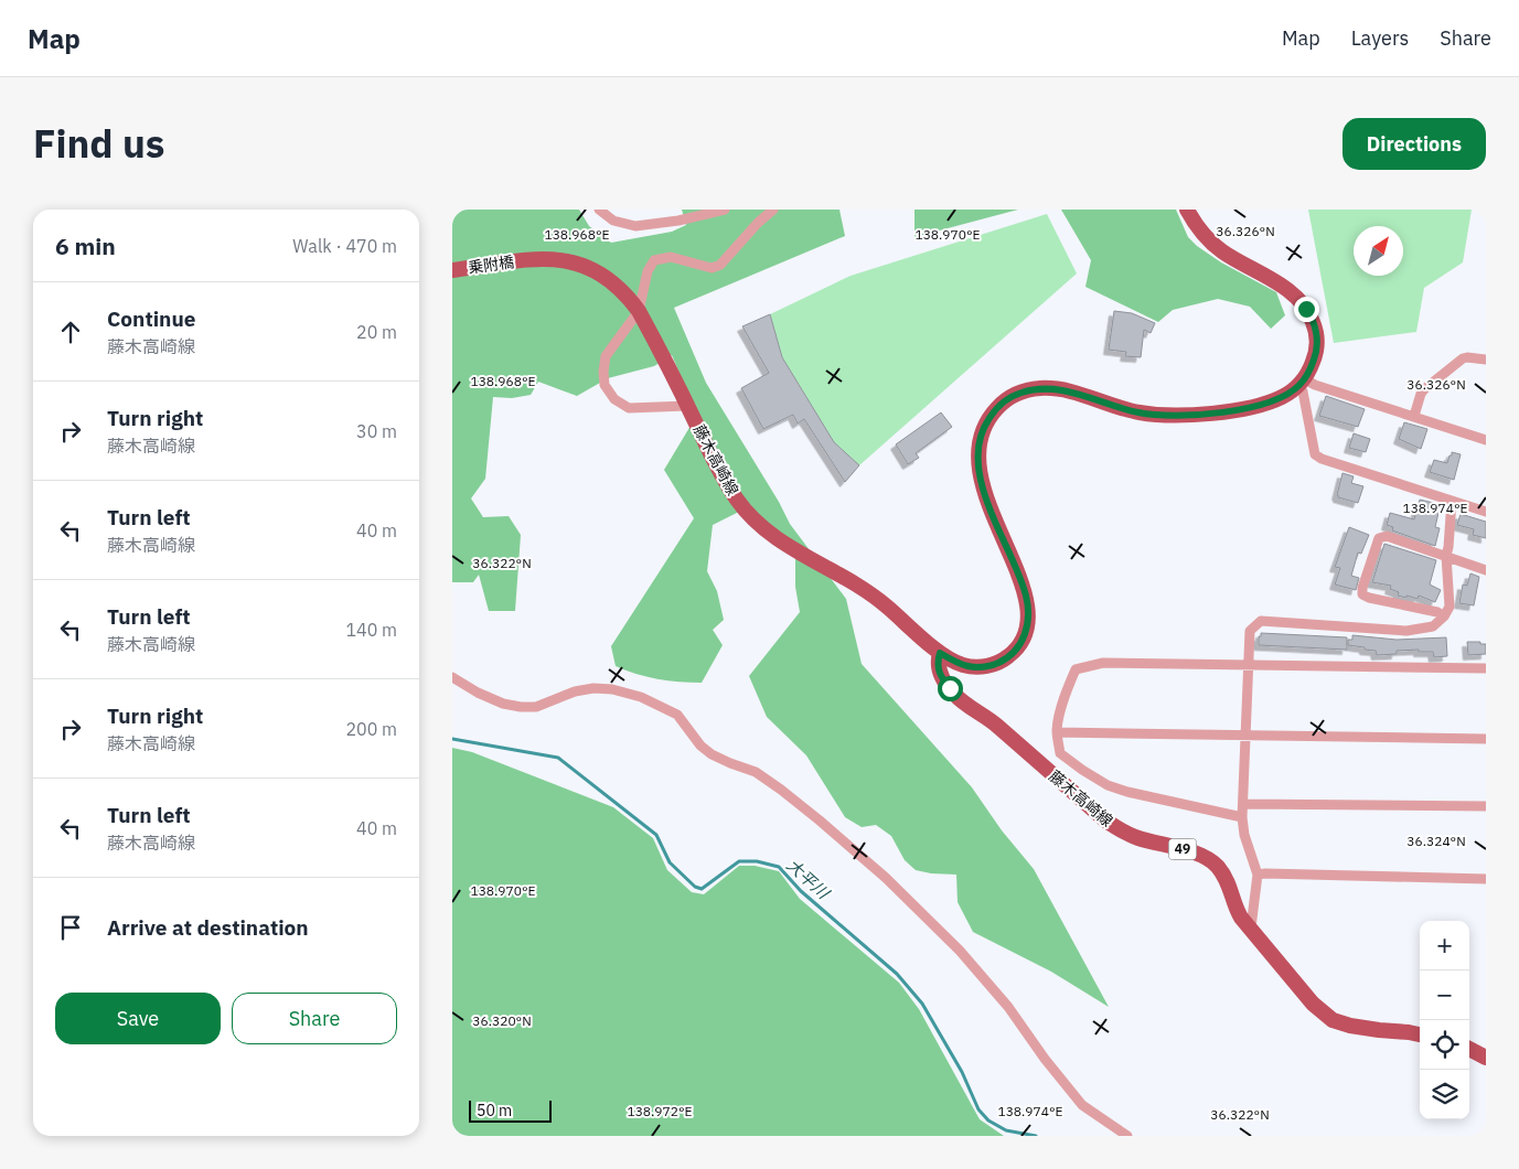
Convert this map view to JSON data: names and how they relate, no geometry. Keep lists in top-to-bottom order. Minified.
{"streets":{"main road":["乗附橋","藤木高崎線","49"]},"crossings":[["乗附橋","藤木高崎線"]],"water":["大平川"],"scale_bar":"50 m","north":"top right","page":{"header":"Map","nav":["Map","Layers","Share"],"title":"Find us","buttons":["Directions",["Save","Share"]],"heading":["6 min","Walk · 470 m"],"list":[["Continue","藤木高崎線","20 m"],["Turn right","藤木高崎線","30 m"],["Turn left","藤木高崎線","40 m"],["Turn left","藤木高崎線","140 m"],["Turn right","藤木高崎線","200 m"],["Turn left","藤木高崎線","40 m"],"Arrive at destination"],"map_buttons":["+","−"],"scale":"50 m"},"coordinates":["36.326°N","138.970°E","138.968°E","138.974°E","36.322°N","36.324°N","36.320°N","138.972°E"]}
